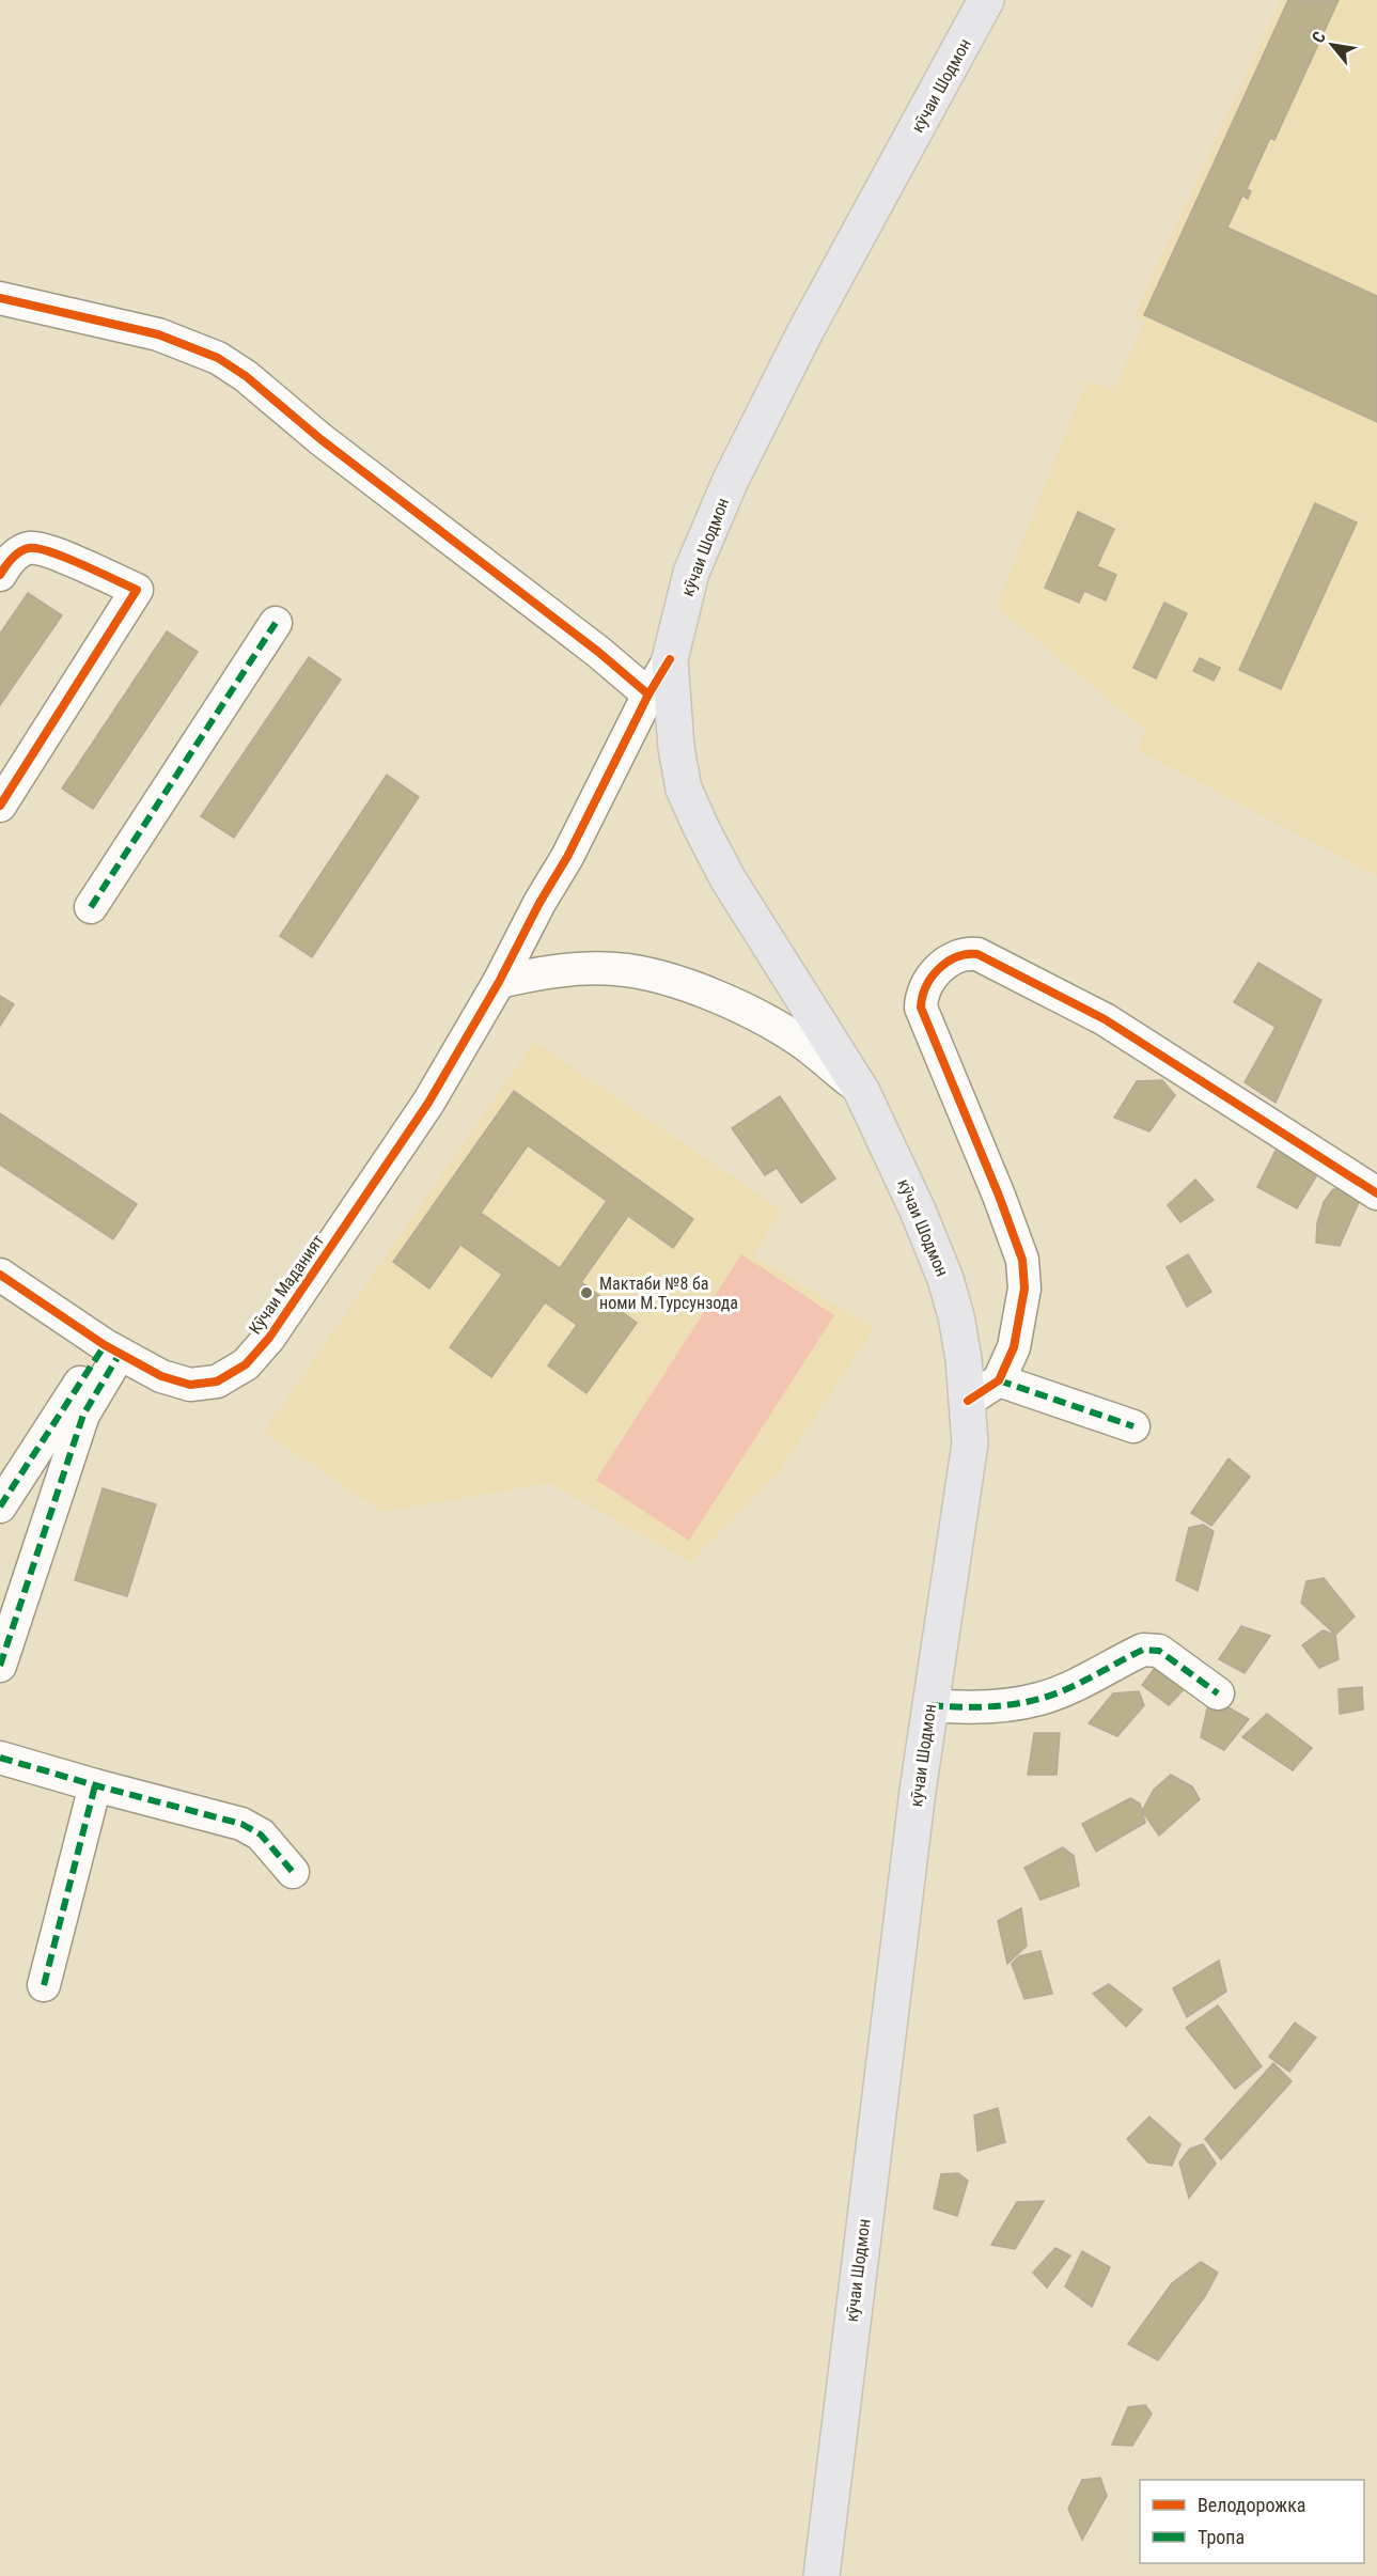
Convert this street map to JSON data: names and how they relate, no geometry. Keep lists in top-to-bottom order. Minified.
{"streets":{"main road":["кӯчаи Шодмон"],"street":["Кӯчаи Маданият"]},"crossings":[["кӯчаи Шодмон","Кӯчаи Маданият"]],"places":["Мактаби №8 ба номи М.Турсунзода"],"legend":["Велодорожка","Тропа"],"north":"top left"}
